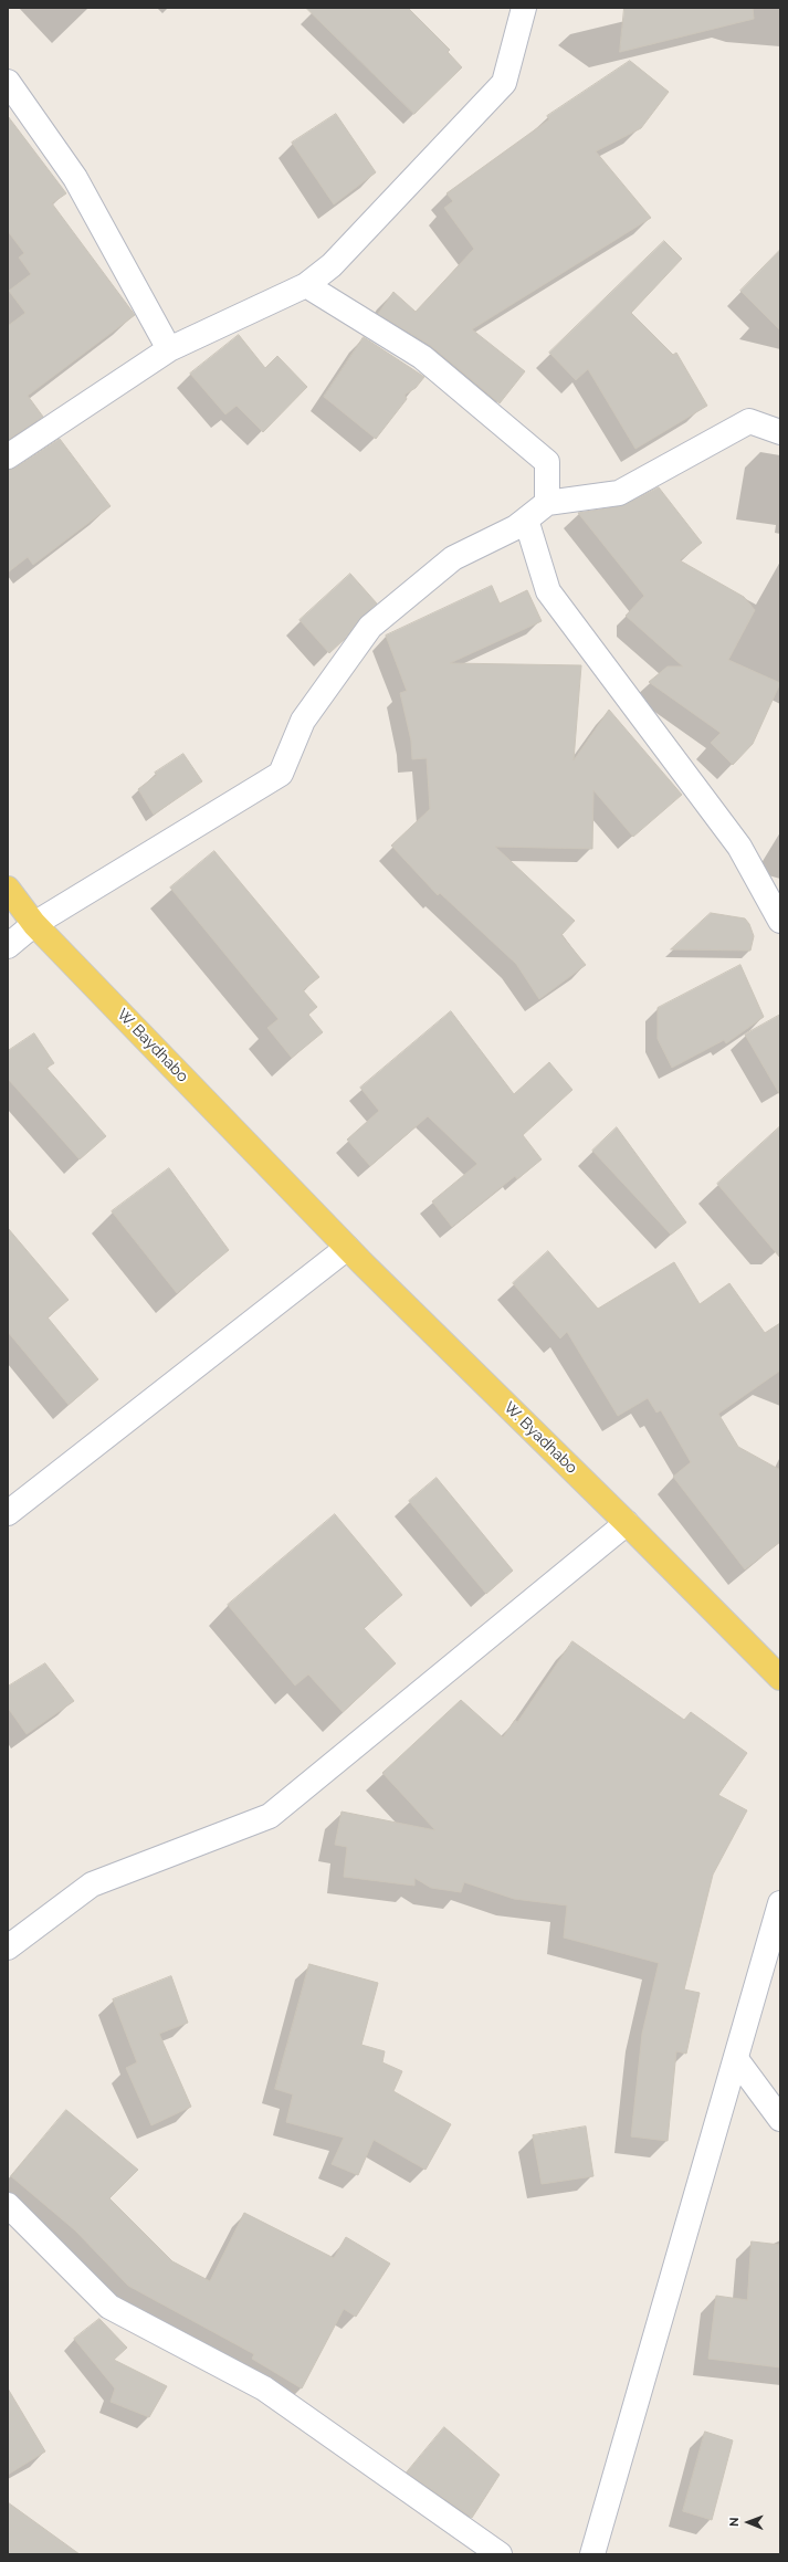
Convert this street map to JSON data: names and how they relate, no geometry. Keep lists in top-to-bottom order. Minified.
{"streets":{"main road":["W. Baydhabo","W. Byadhabo"]},"crossings":[["W. Baydhabo","W. Byadhabo"]],"north":"left"}
